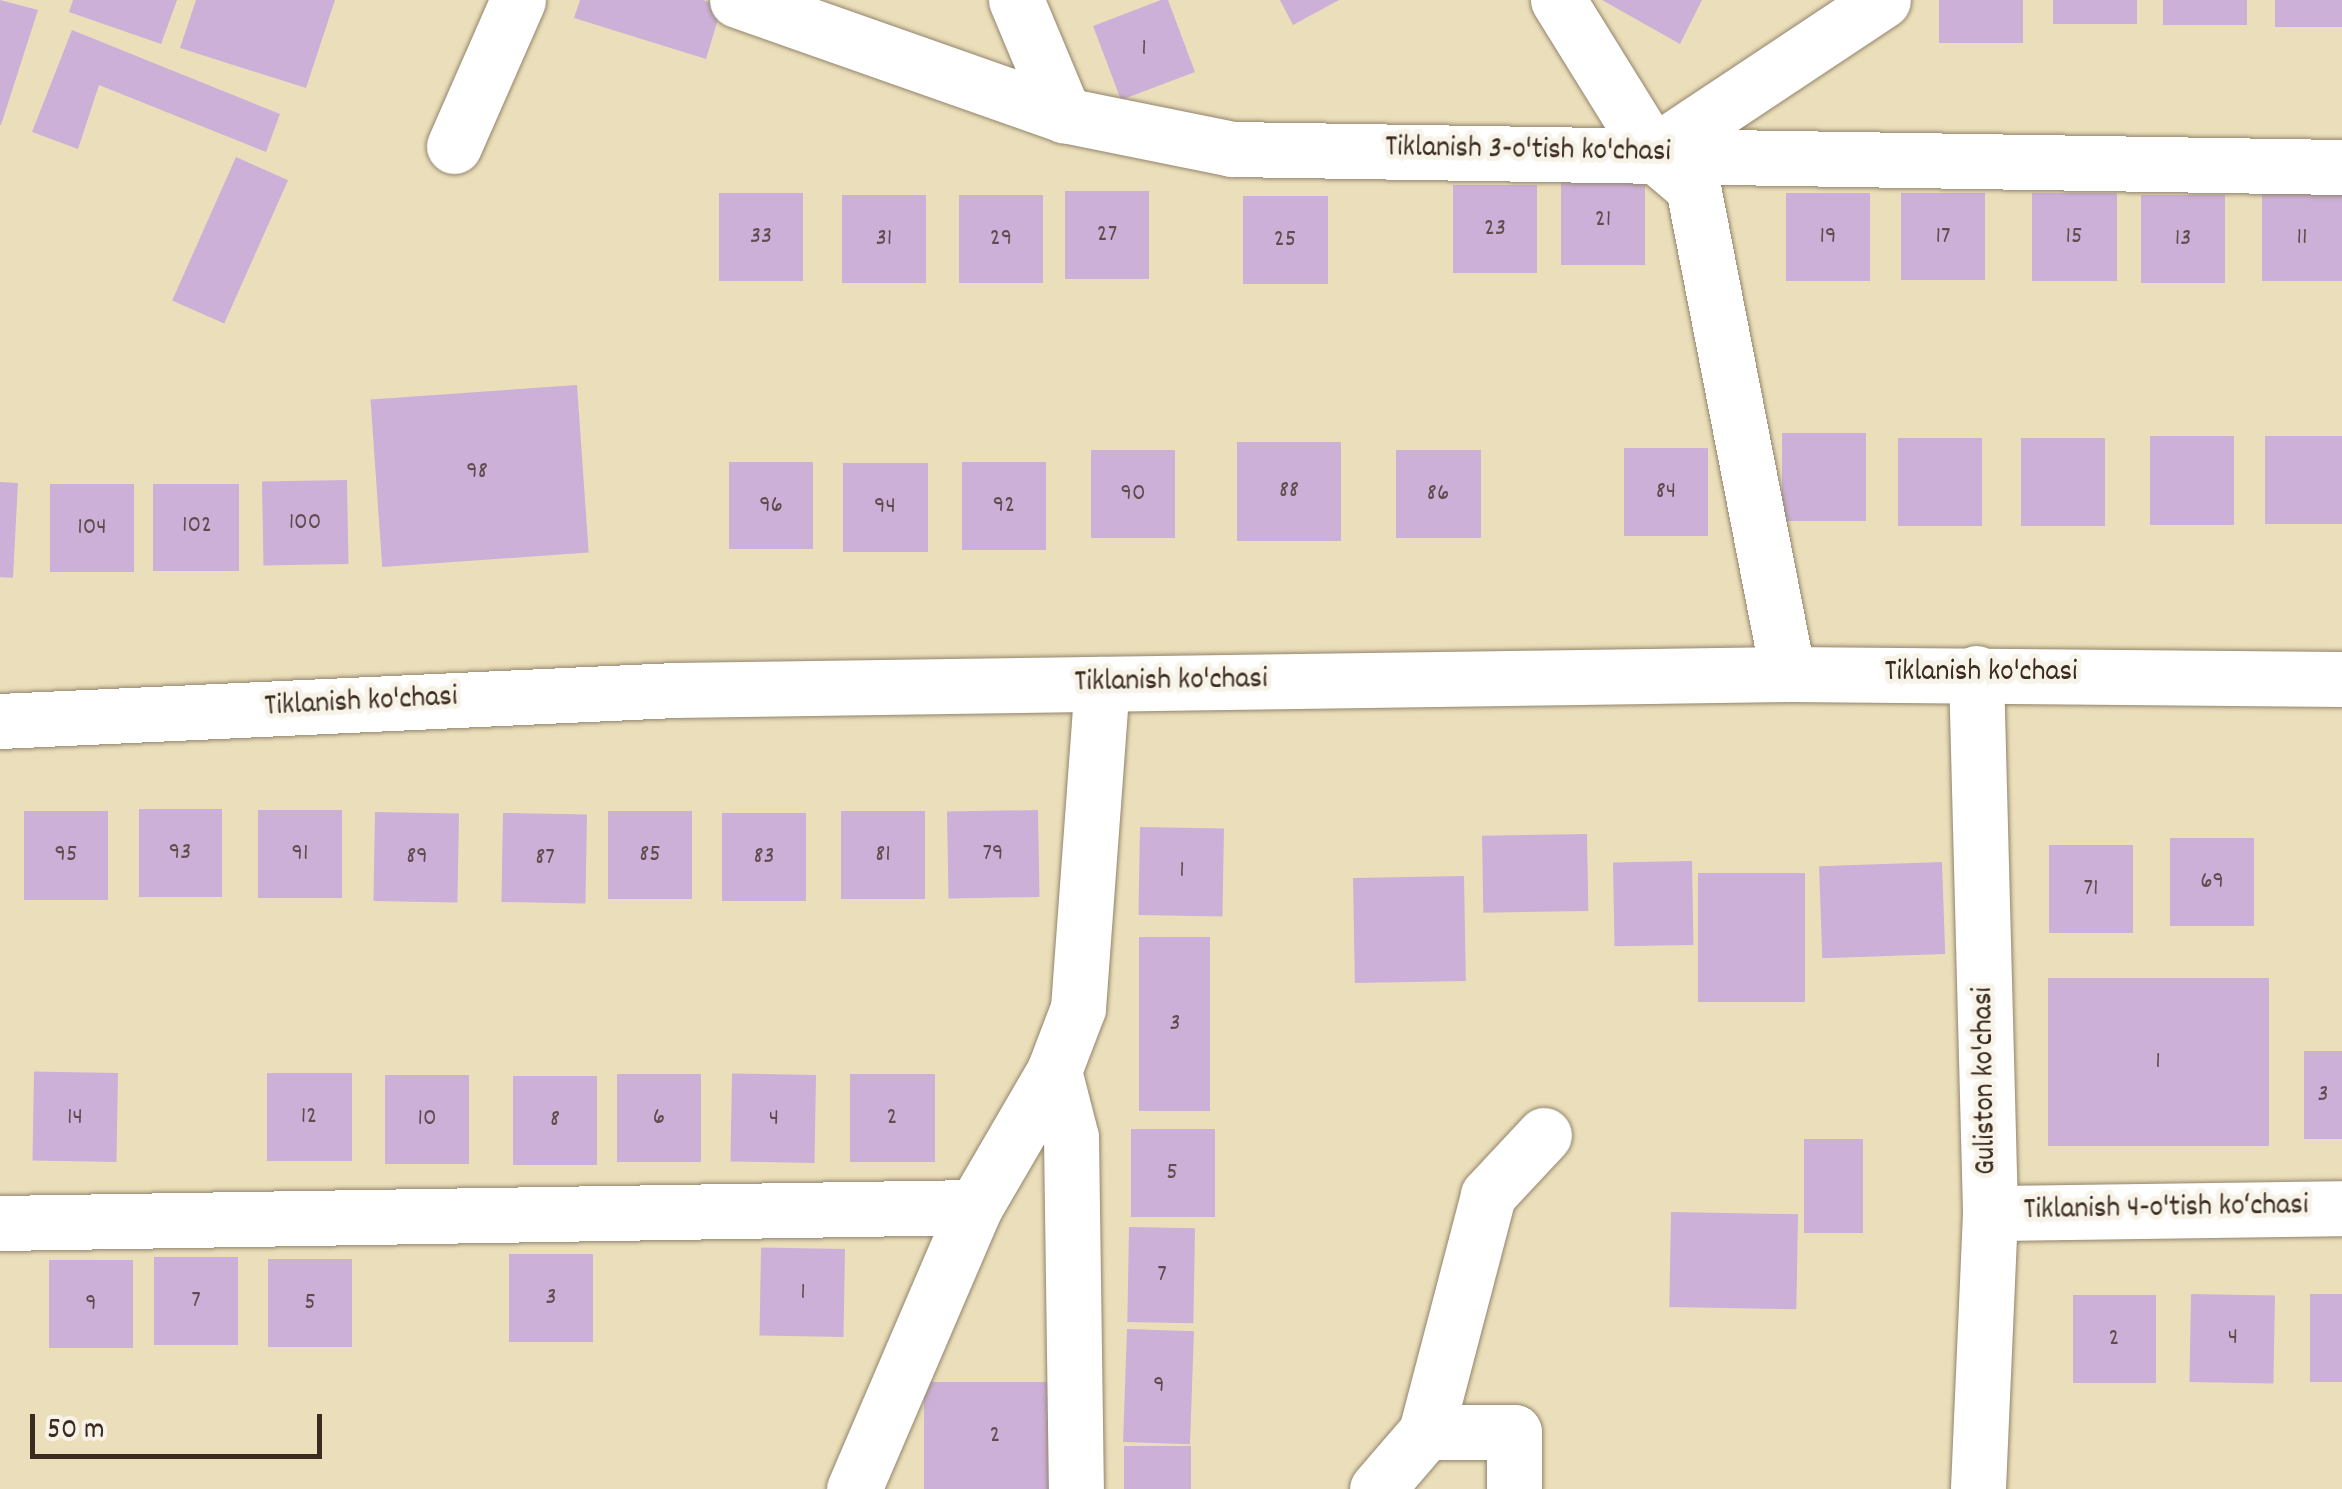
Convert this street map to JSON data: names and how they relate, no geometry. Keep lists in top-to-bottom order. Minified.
{"streets":{"street":["Tiklanish 3-o'tish ko'chasi","Tiklanish ko'chasi","Guliston ko'chasi","Tiklanish 4-o'tish ko‘chasi"]},"crossings":[["Tiklanish ko'chasi","Guliston ko'chasi"],["Guliston ko'chasi","Tiklanish 4-o'tish ko‘chasi"]],"house_numbers":["1","21","23","27","33","19","17","15","11","31","29","13","25","98","88","84","90","86","96","92","94","100","102","104","93","91","79","95","85","81","89","83","87","1","69","71","3","1","3","12","14","6","2","10","4","8","5","7","1","3","7","5","9","4","2","9","2"],"scale_bar":"50 m"}
